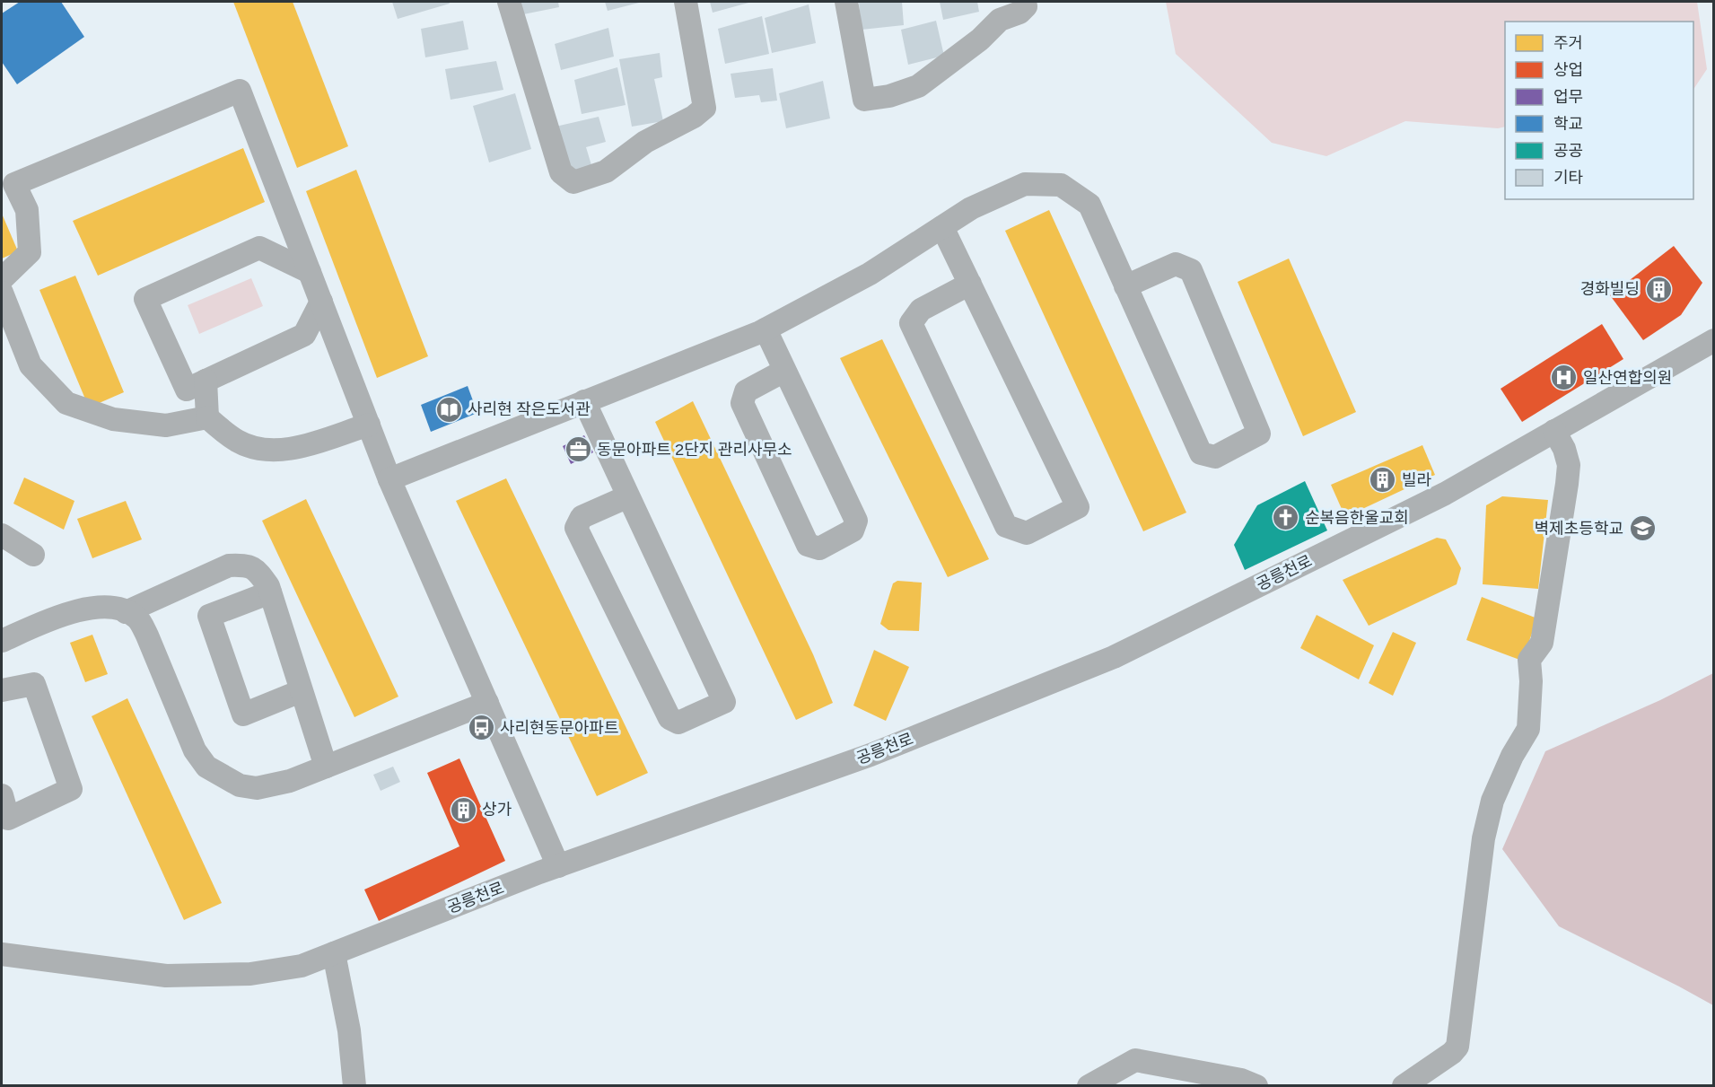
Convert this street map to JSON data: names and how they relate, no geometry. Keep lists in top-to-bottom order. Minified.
{"streets":{"street":["공릉천로"]},"places":{"building":["경화빌딩","빌라","상가"],"hospital":["일산연합의원"],"library":["사리현 작은도서관"],"office":["동문아파트 2단지 관리사무소"],"church":["순복음한울교회"],"school or university":["벽제초등학교"],"bus stop":["사리현동문아파트"]},"legend":["주거","상업","업무","학교","공공","기타"]}
